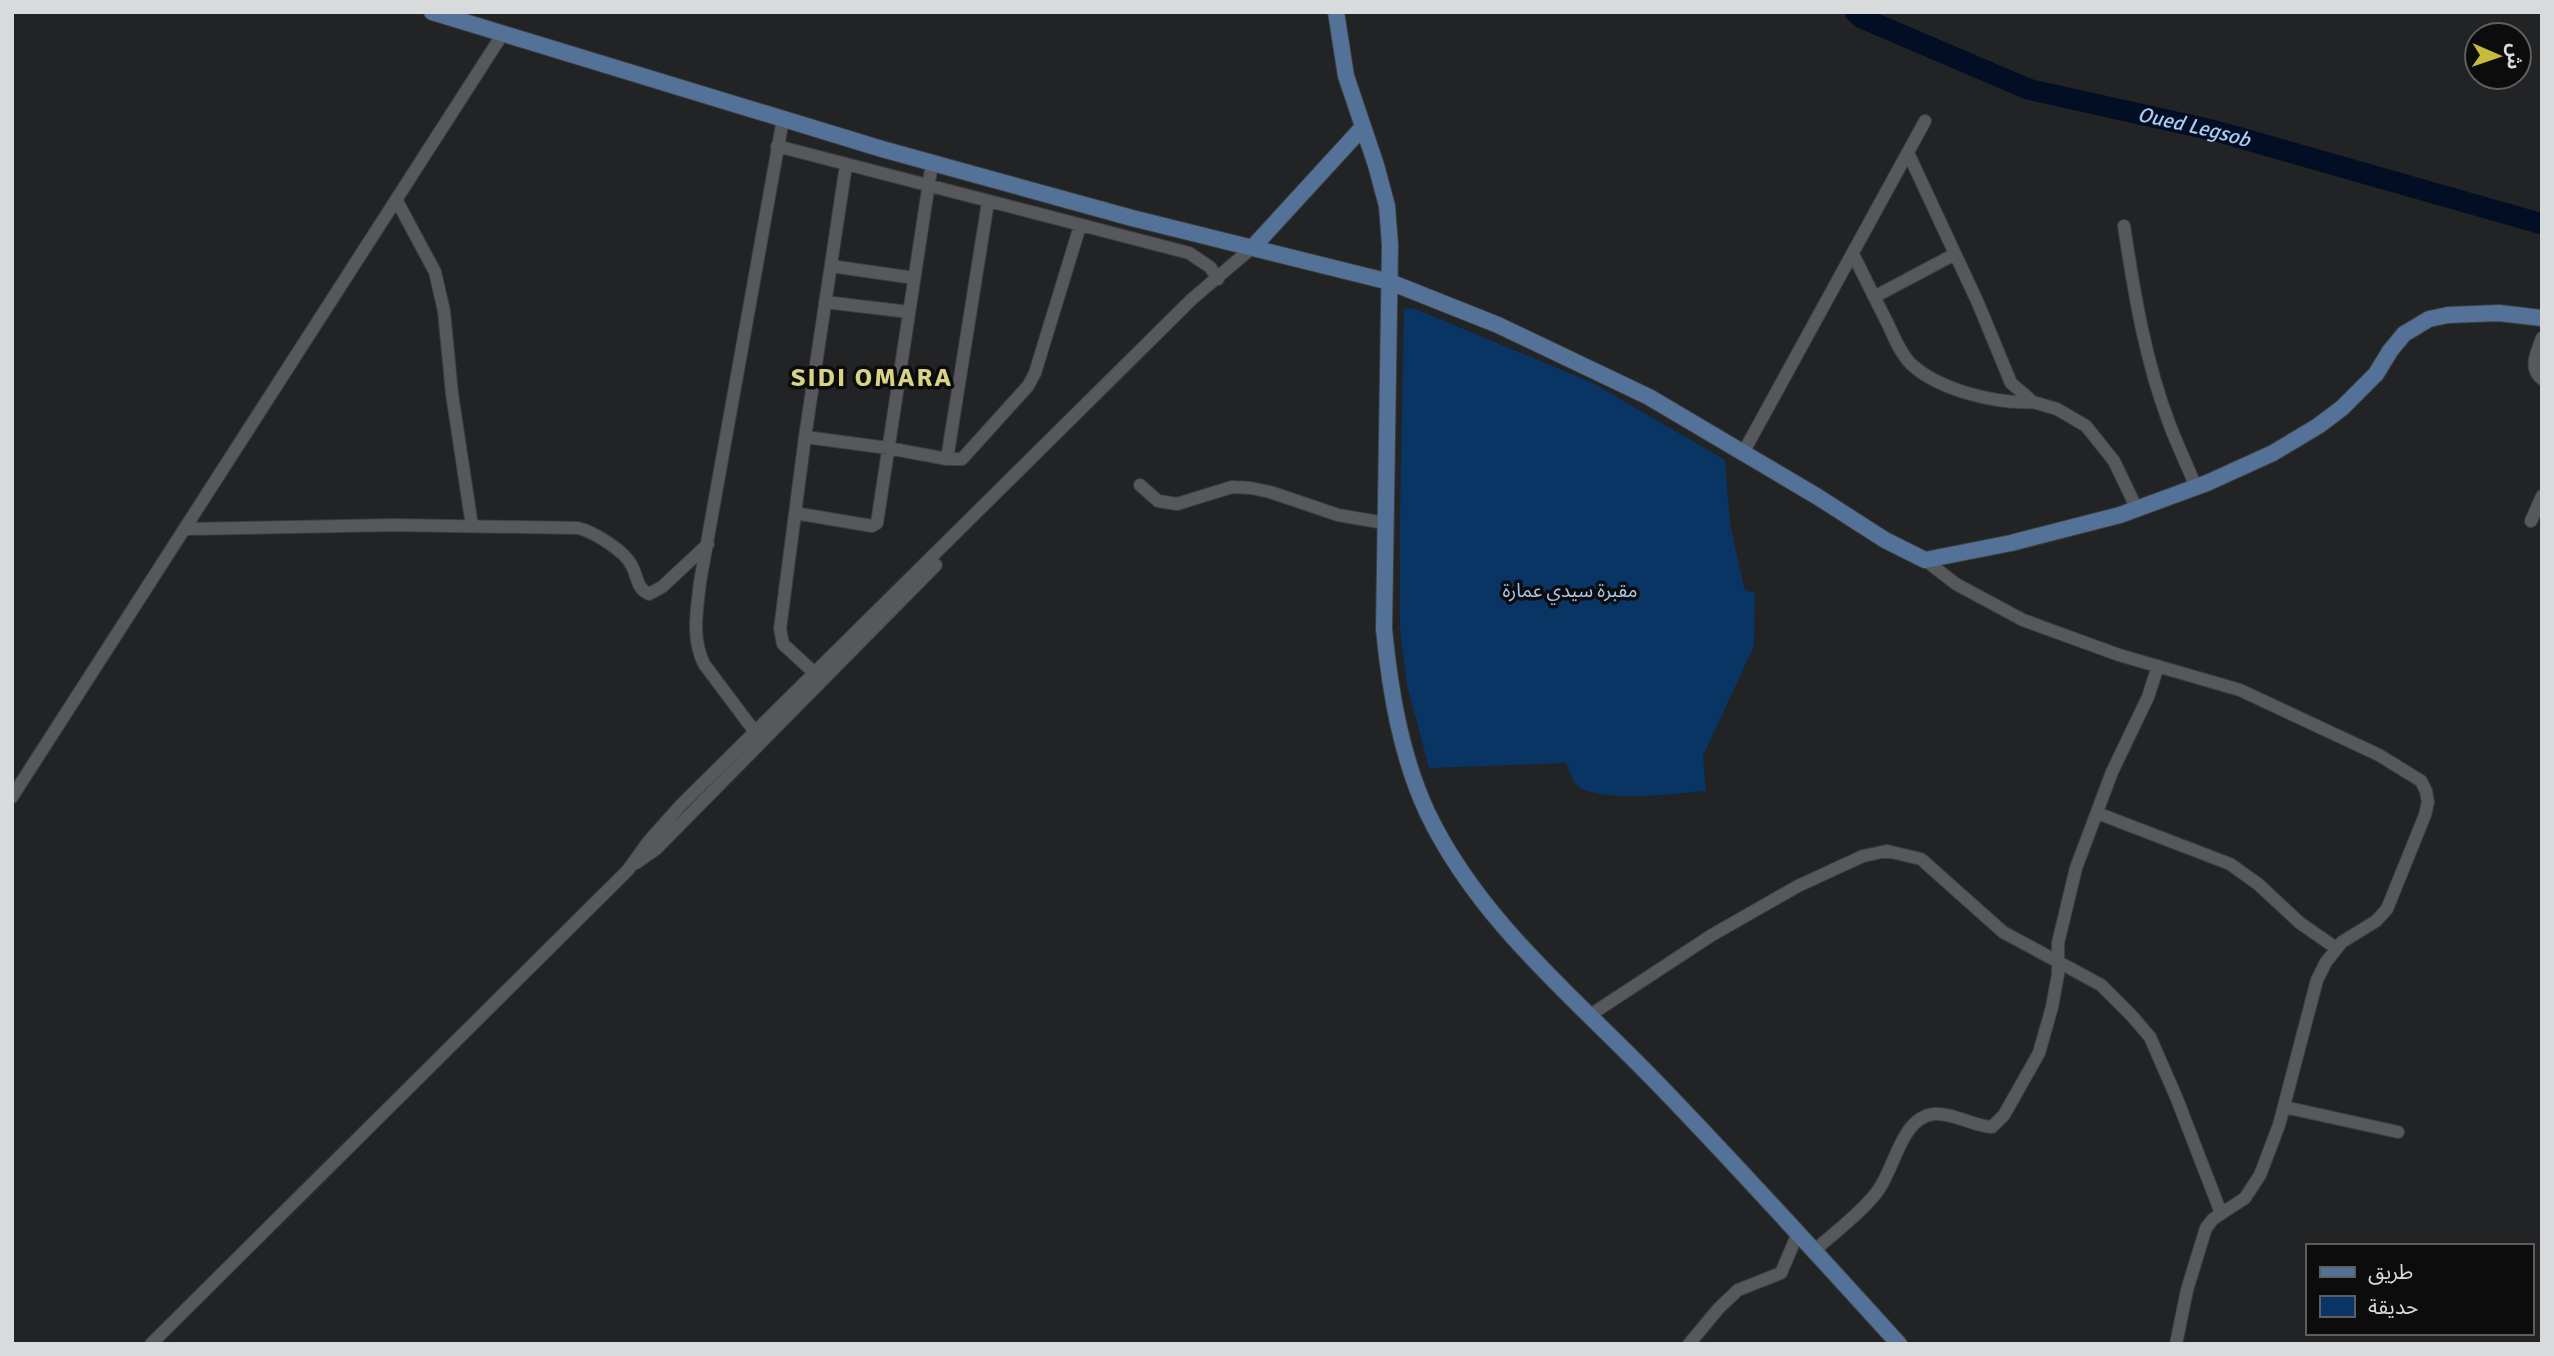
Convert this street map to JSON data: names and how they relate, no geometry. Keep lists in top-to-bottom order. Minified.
{"districts":["SIDI OMARA"],"water":["Oued Legsob"],"parks":["مقبرة سيدي عمارة"],"legend":["طريق","حديقة"],"north":"right"}
